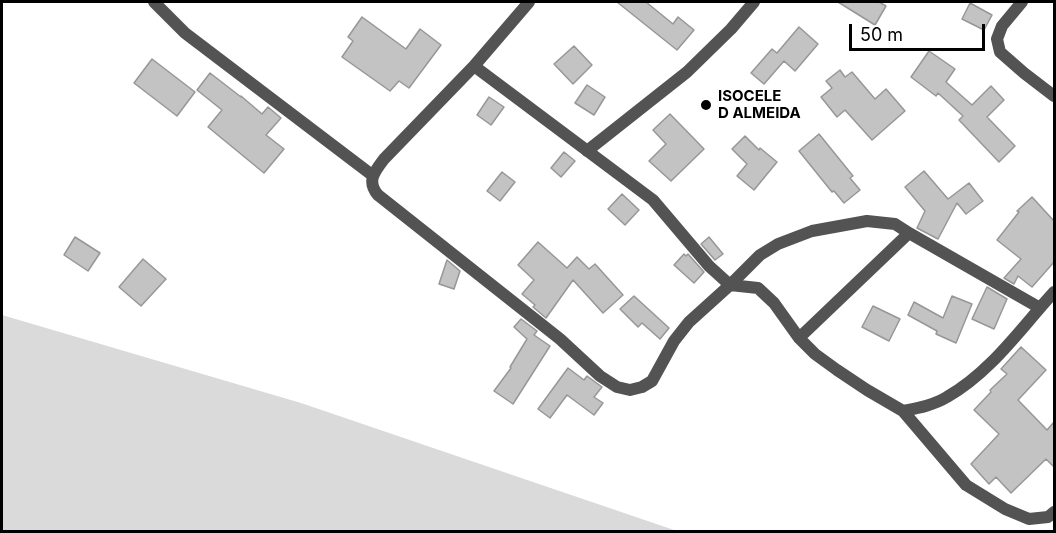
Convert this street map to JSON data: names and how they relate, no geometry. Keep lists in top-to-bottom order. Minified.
{"places":["ISOCELE D ALMEIDA"],"scale_bar":"50 m"}
